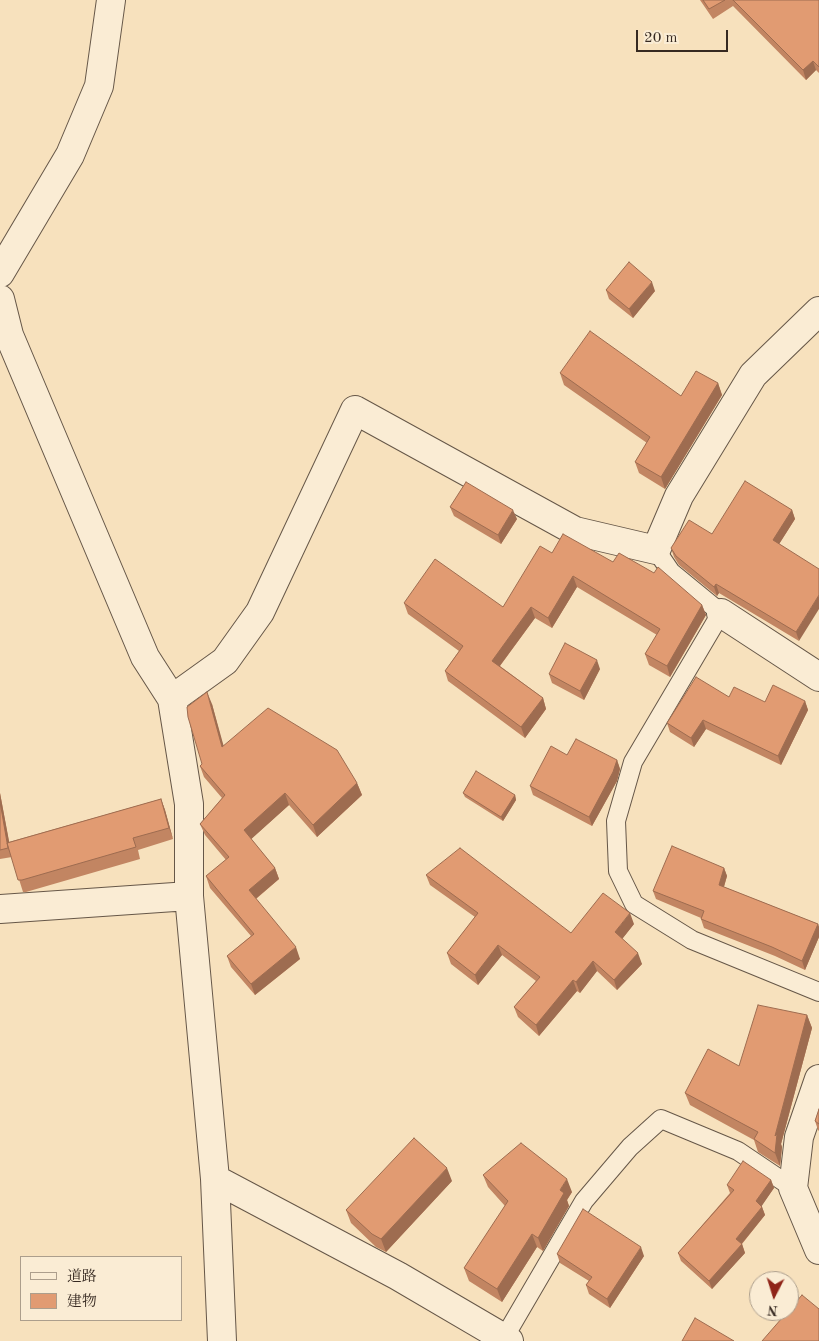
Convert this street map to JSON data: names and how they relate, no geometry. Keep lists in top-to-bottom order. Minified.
{"legend":["道路","建物"],"scale_bar":"20 m","north":"bottom"}
